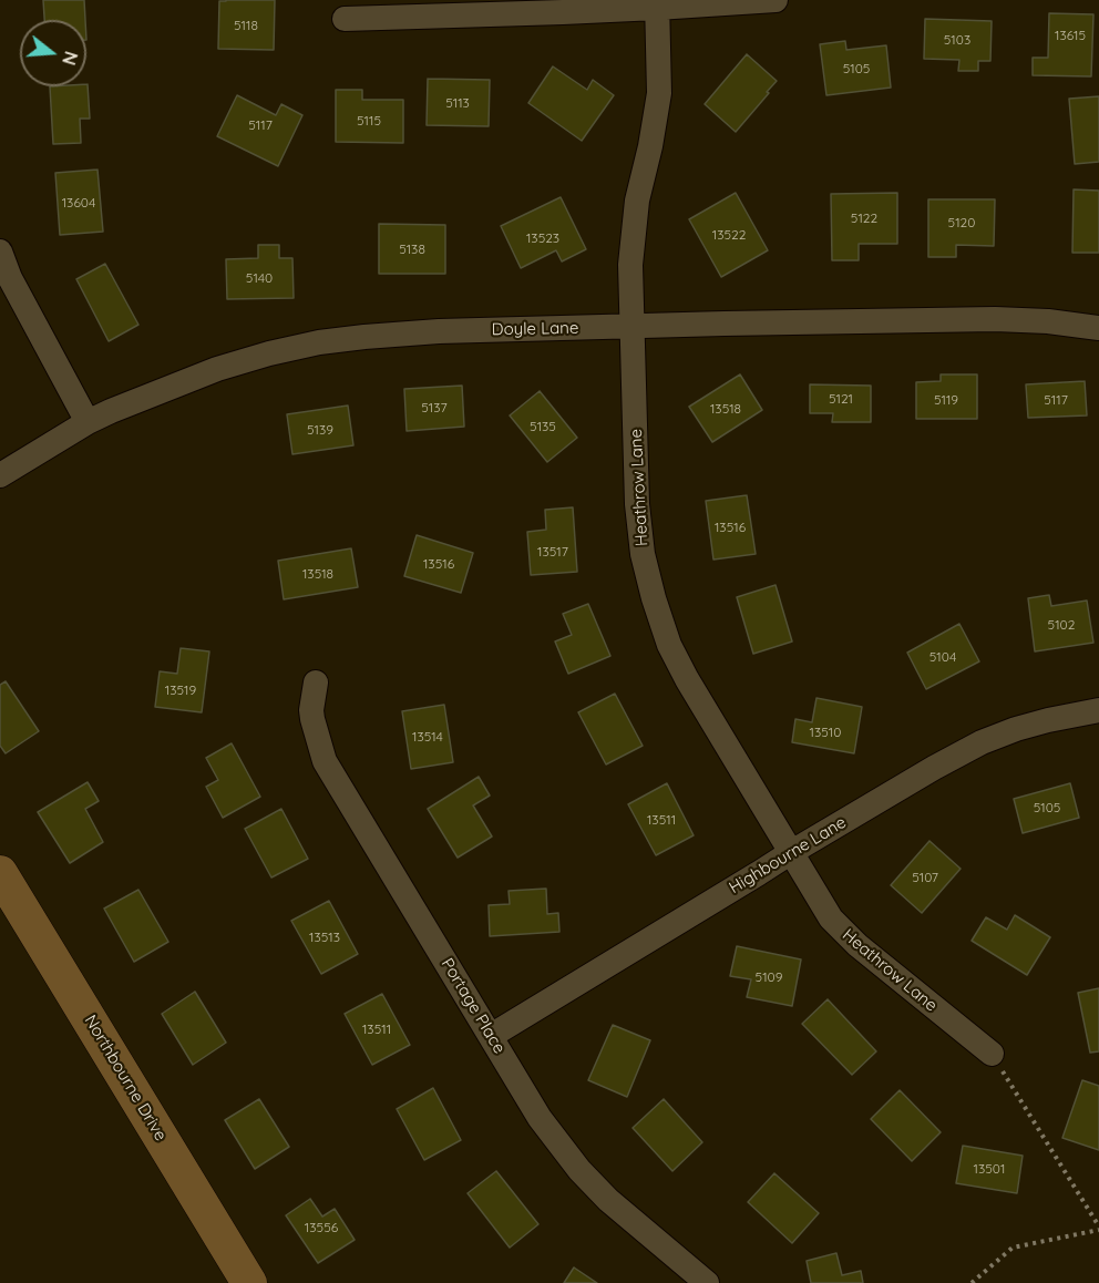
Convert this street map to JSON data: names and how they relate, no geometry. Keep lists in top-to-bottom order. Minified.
{"streets":{"street":["Doyle Lane","Heathrow Lane","Highbourne Lane","Portage Place","Northbourne Drive"]},"crossings":[["Doyle Lane","Heathrow Lane"],["Heathrow Lane","Highbourne Lane"],["Highbourne Lane","Portage Place"]],"house_numbers":["5118","13615","5103","5105","5113","5115","5117","13604","5122","5120","13522","13523","5138","5140","5121","5119","5117","5137","13518","5135","5139","13516","13517","13516","13518","5102","5104","13519","13510","13514","5105","13511","5107","13513","5109","13511","13501","13556"],"north":"right"}
